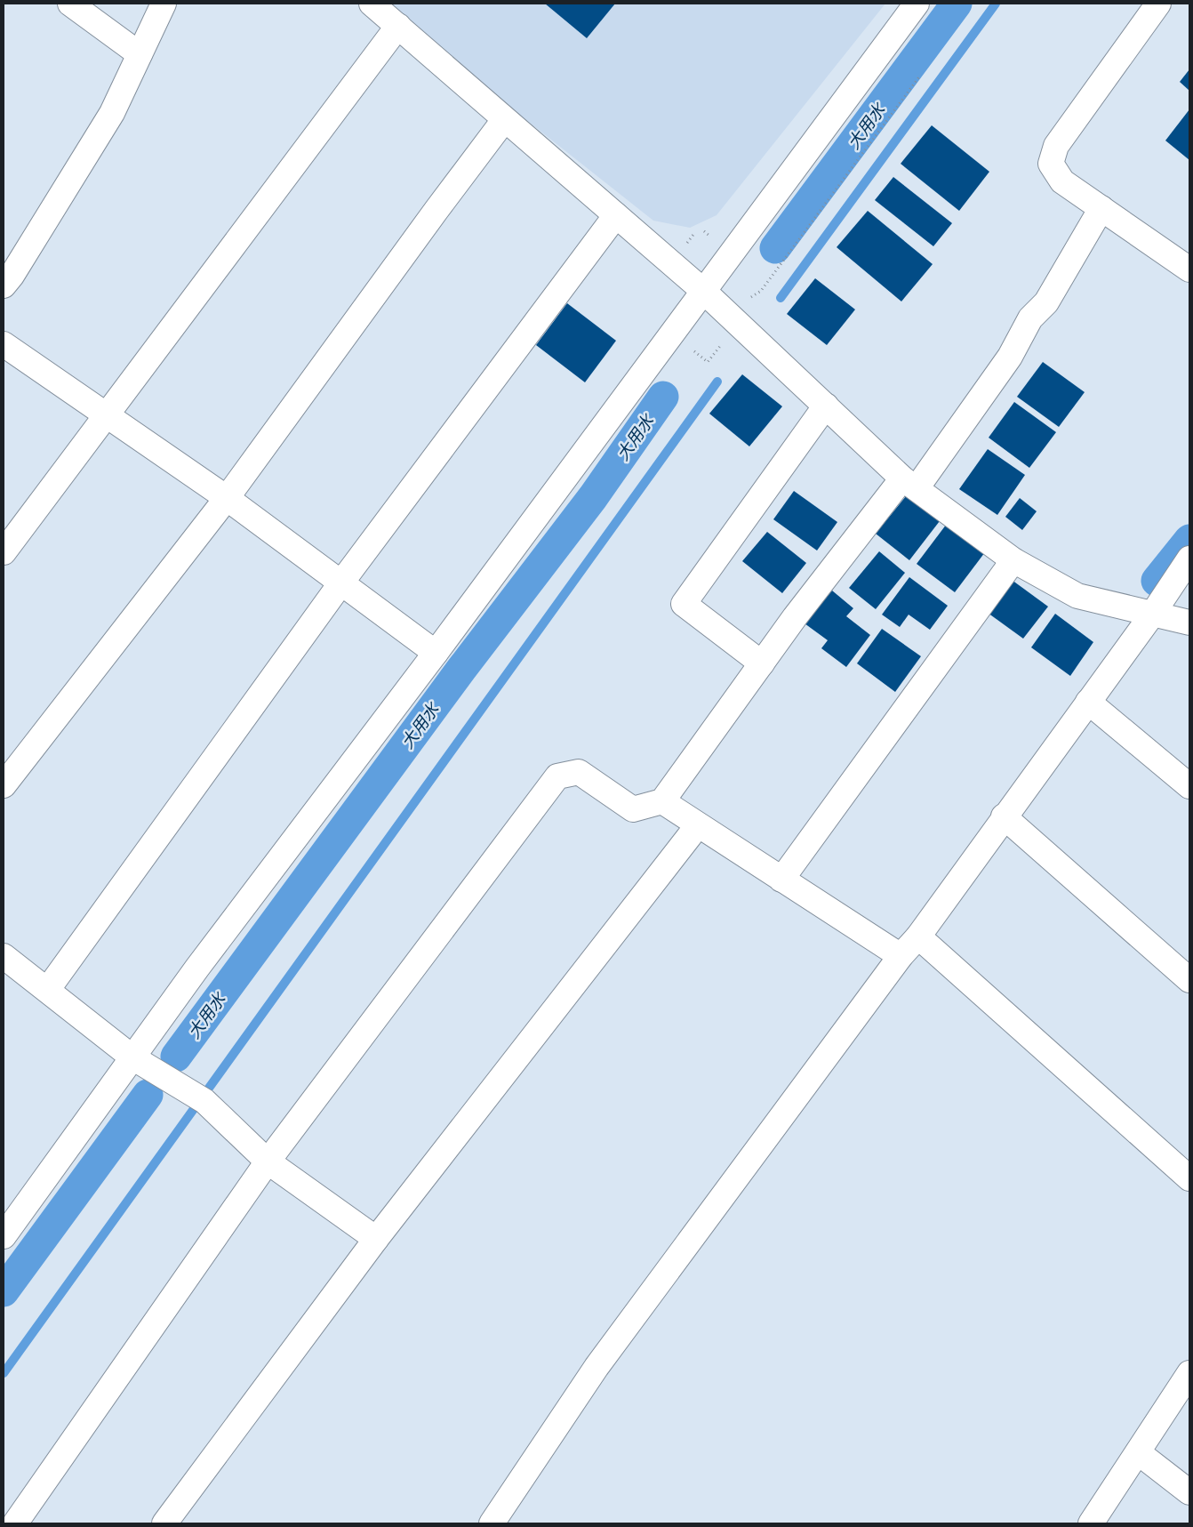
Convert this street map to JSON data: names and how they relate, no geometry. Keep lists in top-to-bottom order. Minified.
{"water":["大用水"]}
